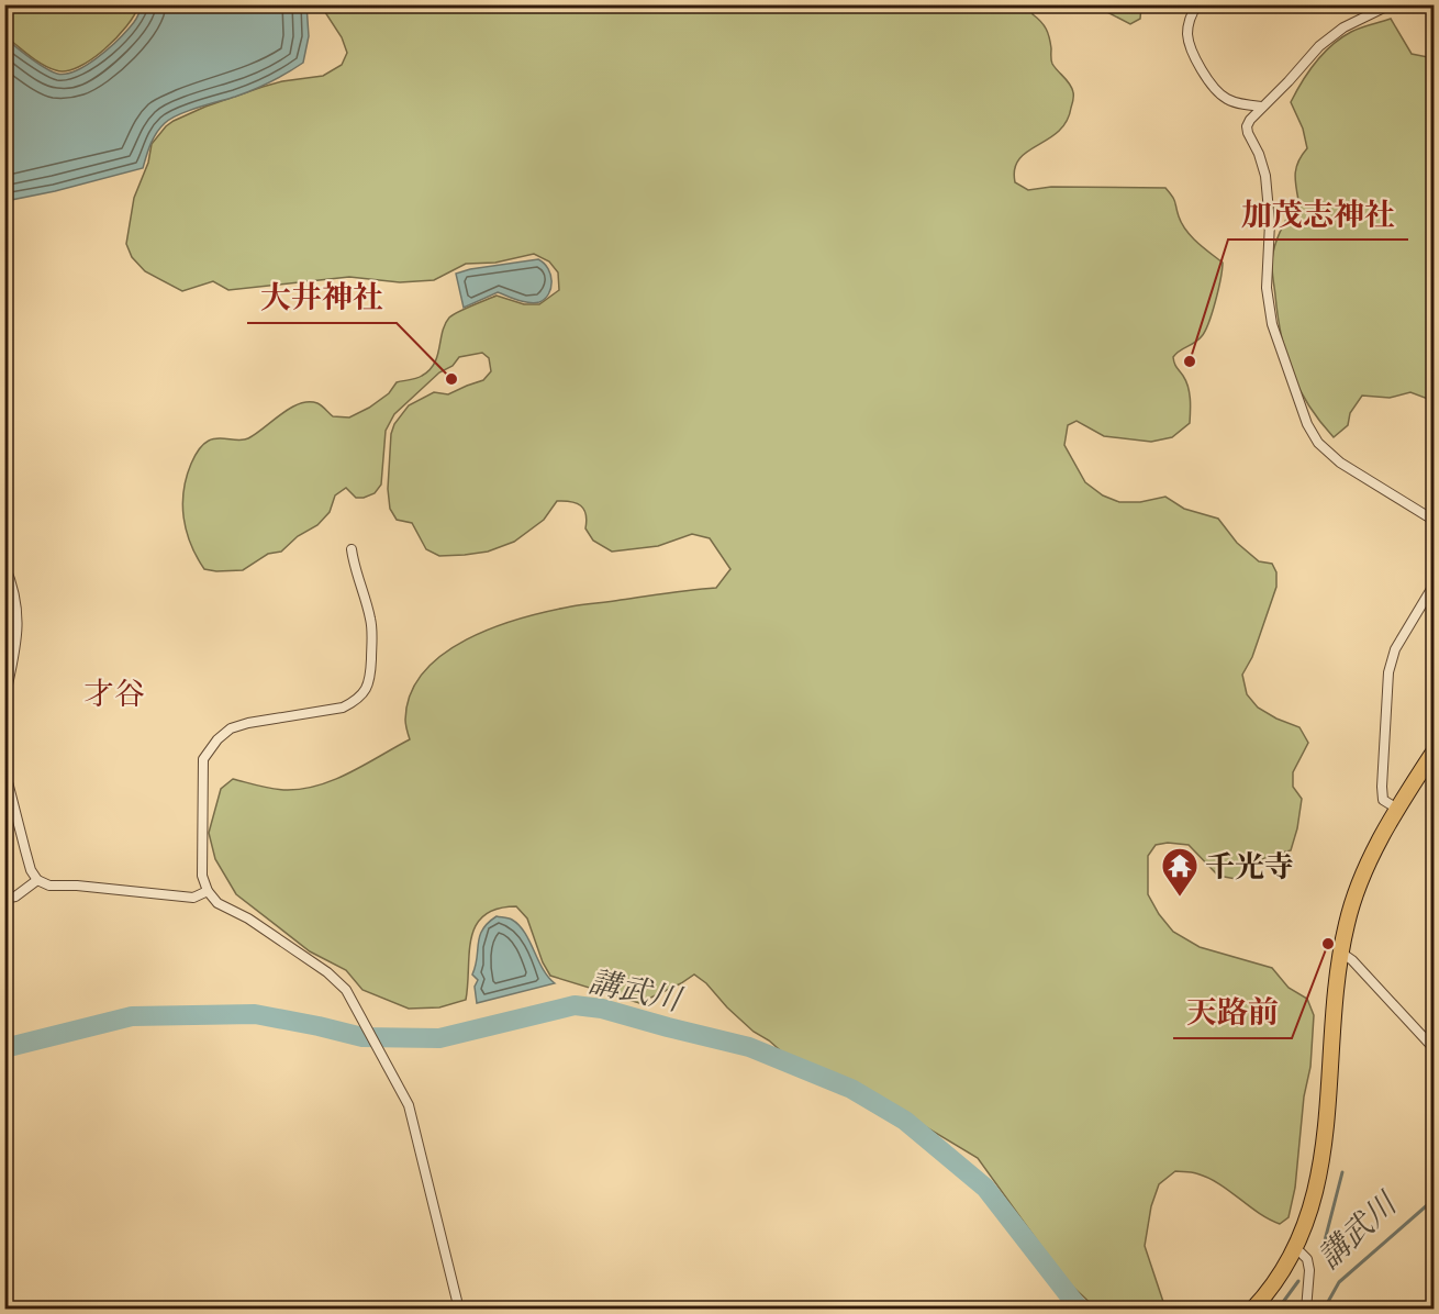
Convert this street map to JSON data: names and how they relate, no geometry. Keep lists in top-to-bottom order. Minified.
{"districts":["才谷"],"water":["講武川"],"places":{"other":["加茂志神社","大井神社","天路前"],"temple":["千光寺"]}}
